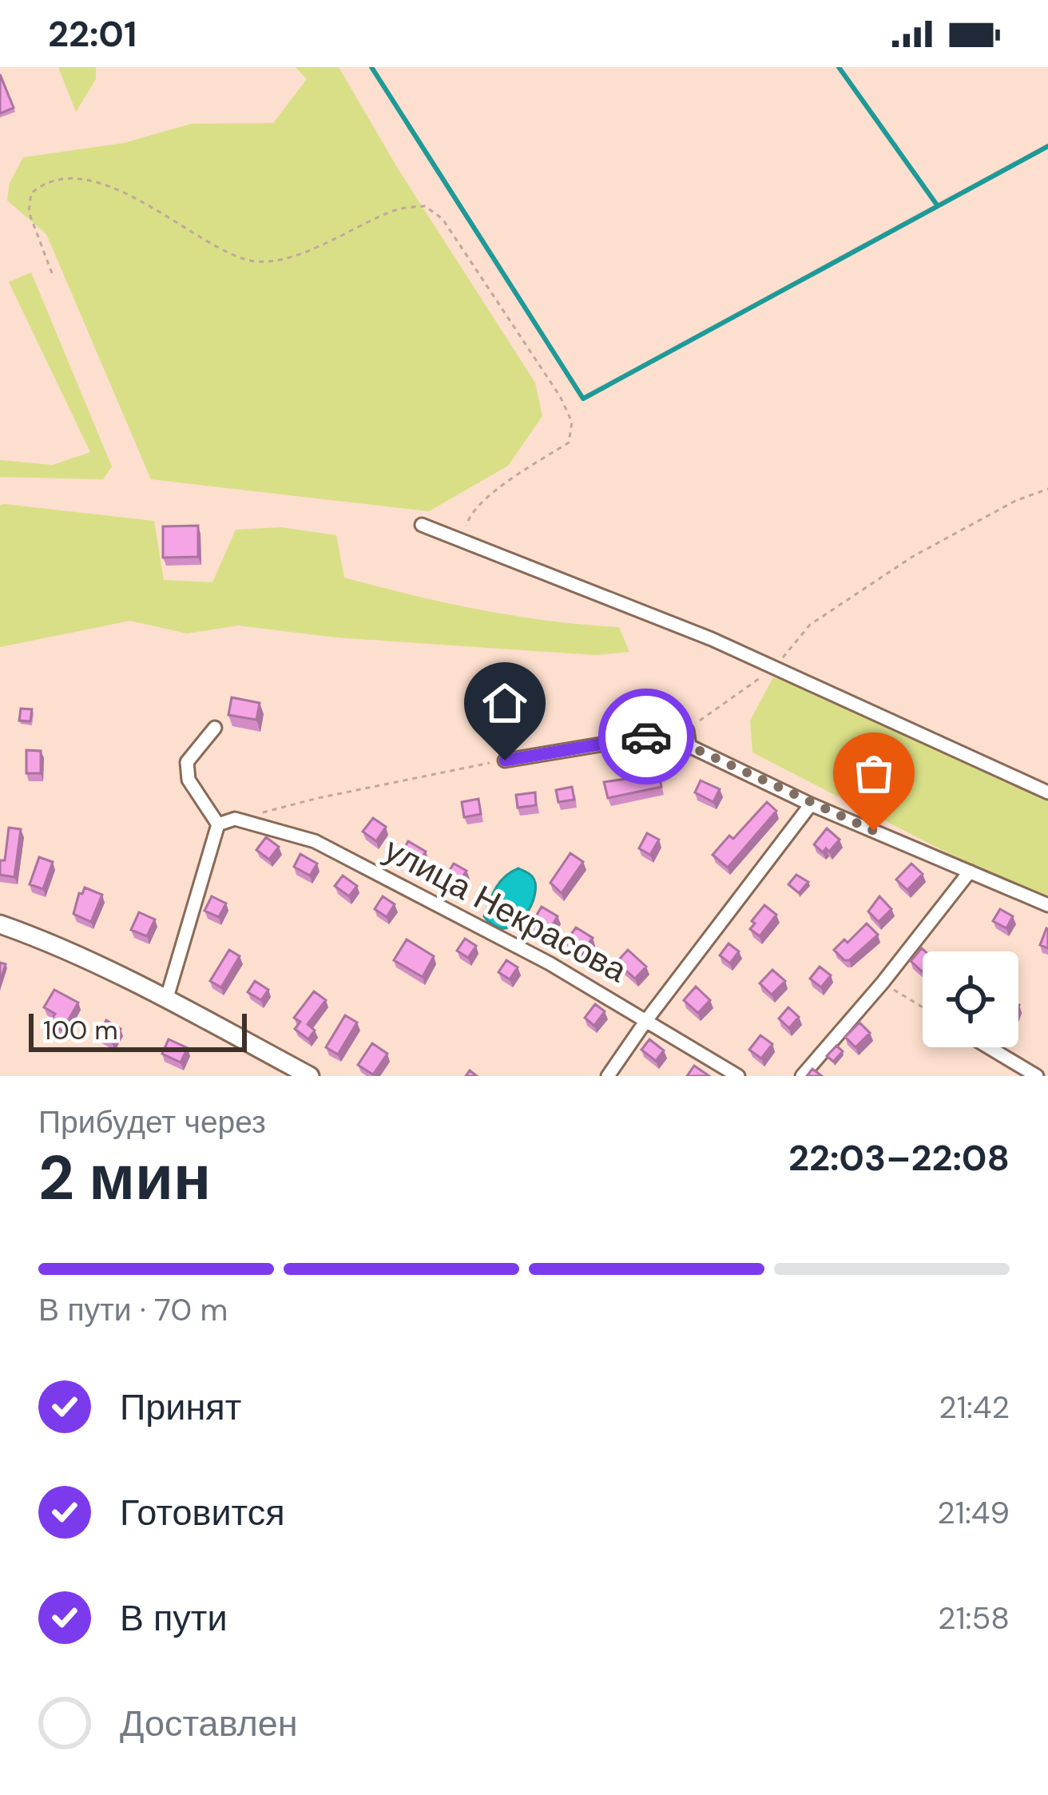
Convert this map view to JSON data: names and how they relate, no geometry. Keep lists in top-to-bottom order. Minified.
{"streets":{"street":["улица Некрасова"]},"scale_bar":"100 m","page":{"status":"22:01","scale":"100 m","heading":["2 мин","Прибудет через","22:03–22:08"],"bar":"В пути · 70 m","list":[["Принят","21:42"],["Готовится","21:49"],["В пути","21:58"],"Доставлен"]}}
